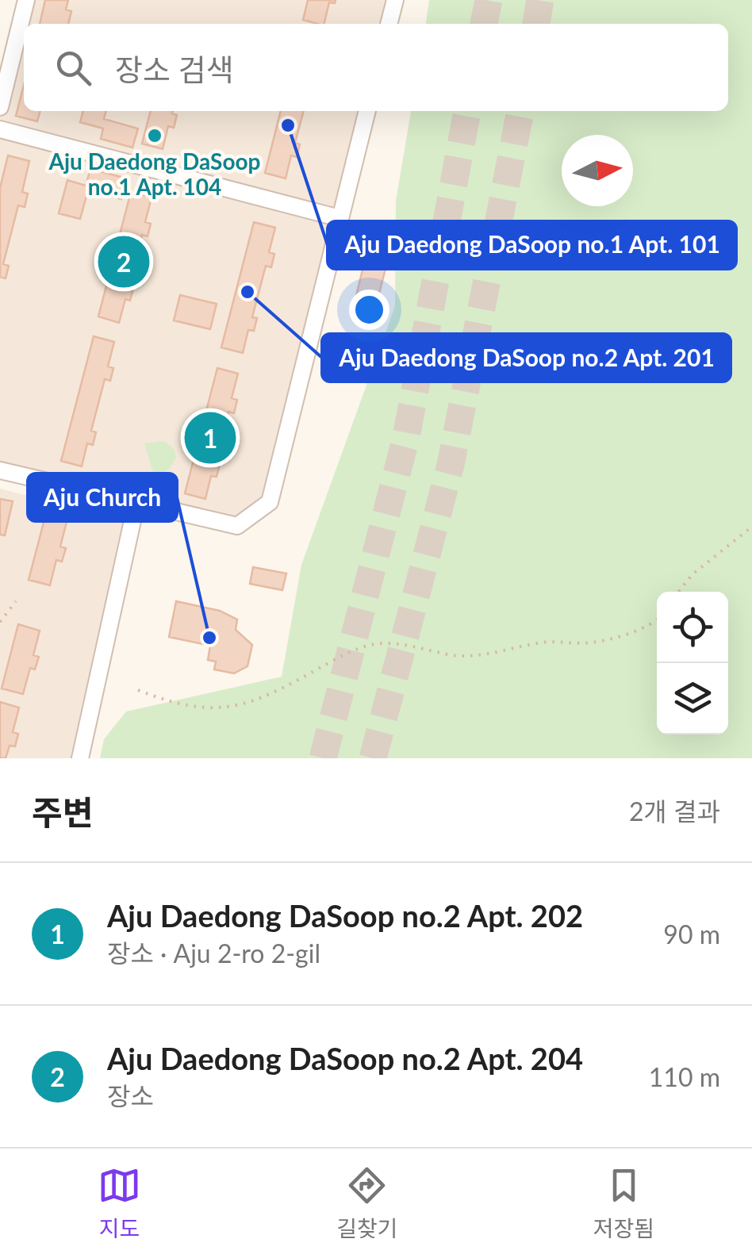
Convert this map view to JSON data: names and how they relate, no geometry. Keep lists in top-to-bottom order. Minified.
{"places":["Aju Daedong DaSoop no.1 Apt. 101","Aju Daedong DaSoop no.1 Apt. 104","Aju Daedong DaSoop no.2 Apt. 201","Aju Church"],"north":"right","page":{"search":"장소 검색","pins":["2","1"],"heading":["주변","2개 결과"],"list":[{"mark":"1","name":"Aju Daedong DaSoop no.2 Apt. 202","note":"장소 · Aju 2-ro 2-gil","value":"90 m"},{"mark":"2","name":"Aju Daedong DaSoop no.2 Apt. 204","note":"장소","value":"110 m"}],"nav":["지도","길찾기","저장됨"]}}
